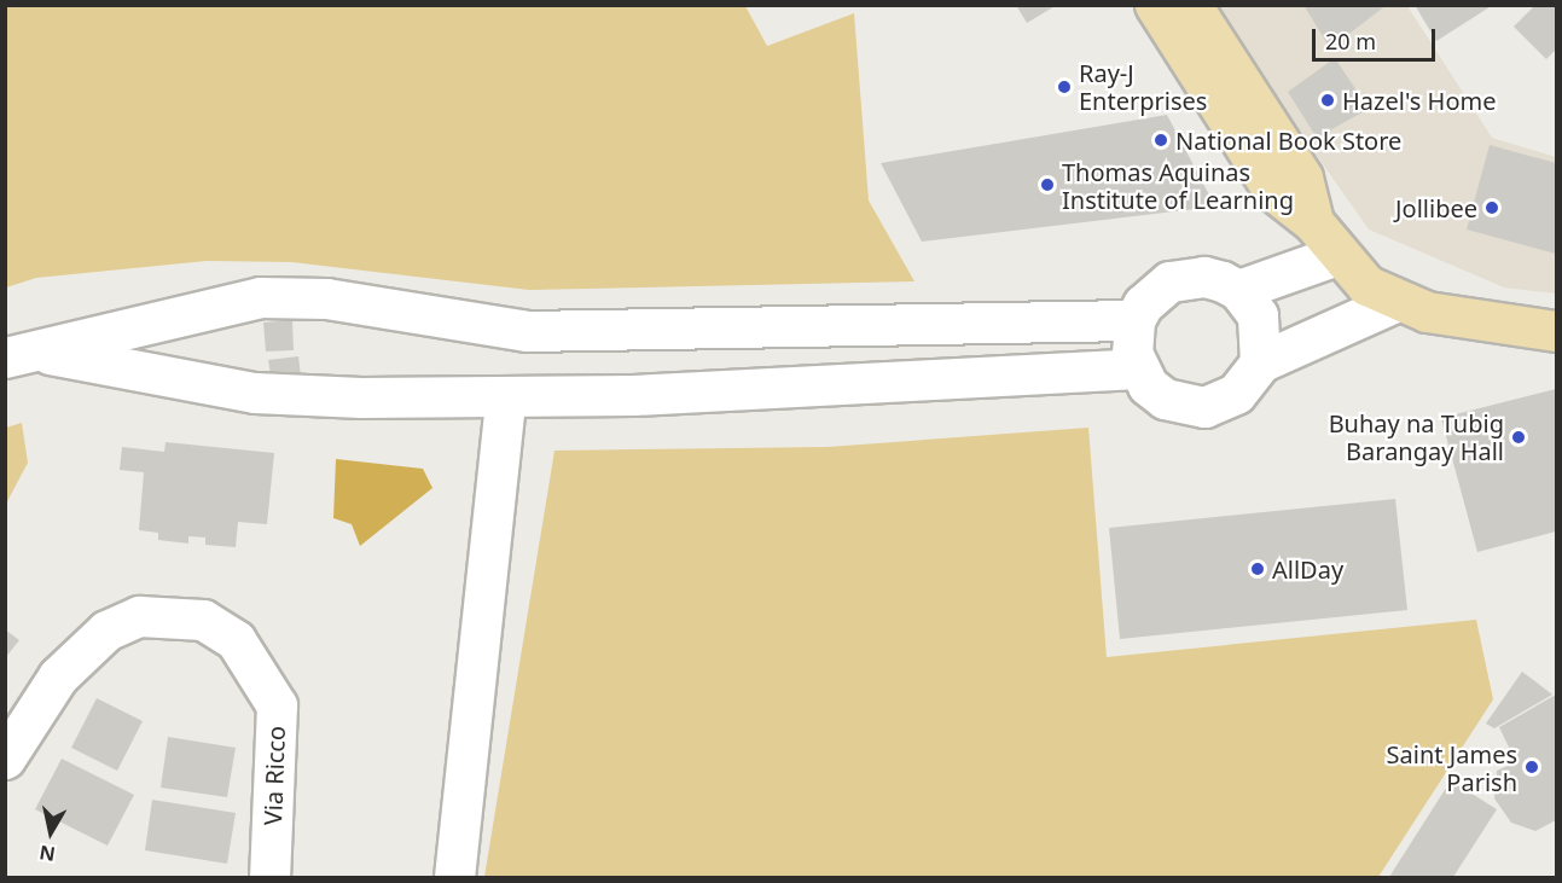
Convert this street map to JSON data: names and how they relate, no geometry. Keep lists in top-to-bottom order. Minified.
{"streets":{"street":["Via Ricco"]},"places":["Ray-J Enterprises","Hazel's Home","National Book Store","Thomas Aquinas Institute of Learning","Jollibee","Buhay na Tubig Barangay Hall","AllDay","Saint James Parish"],"scale_bar":"20 m","north":"bottom"}
